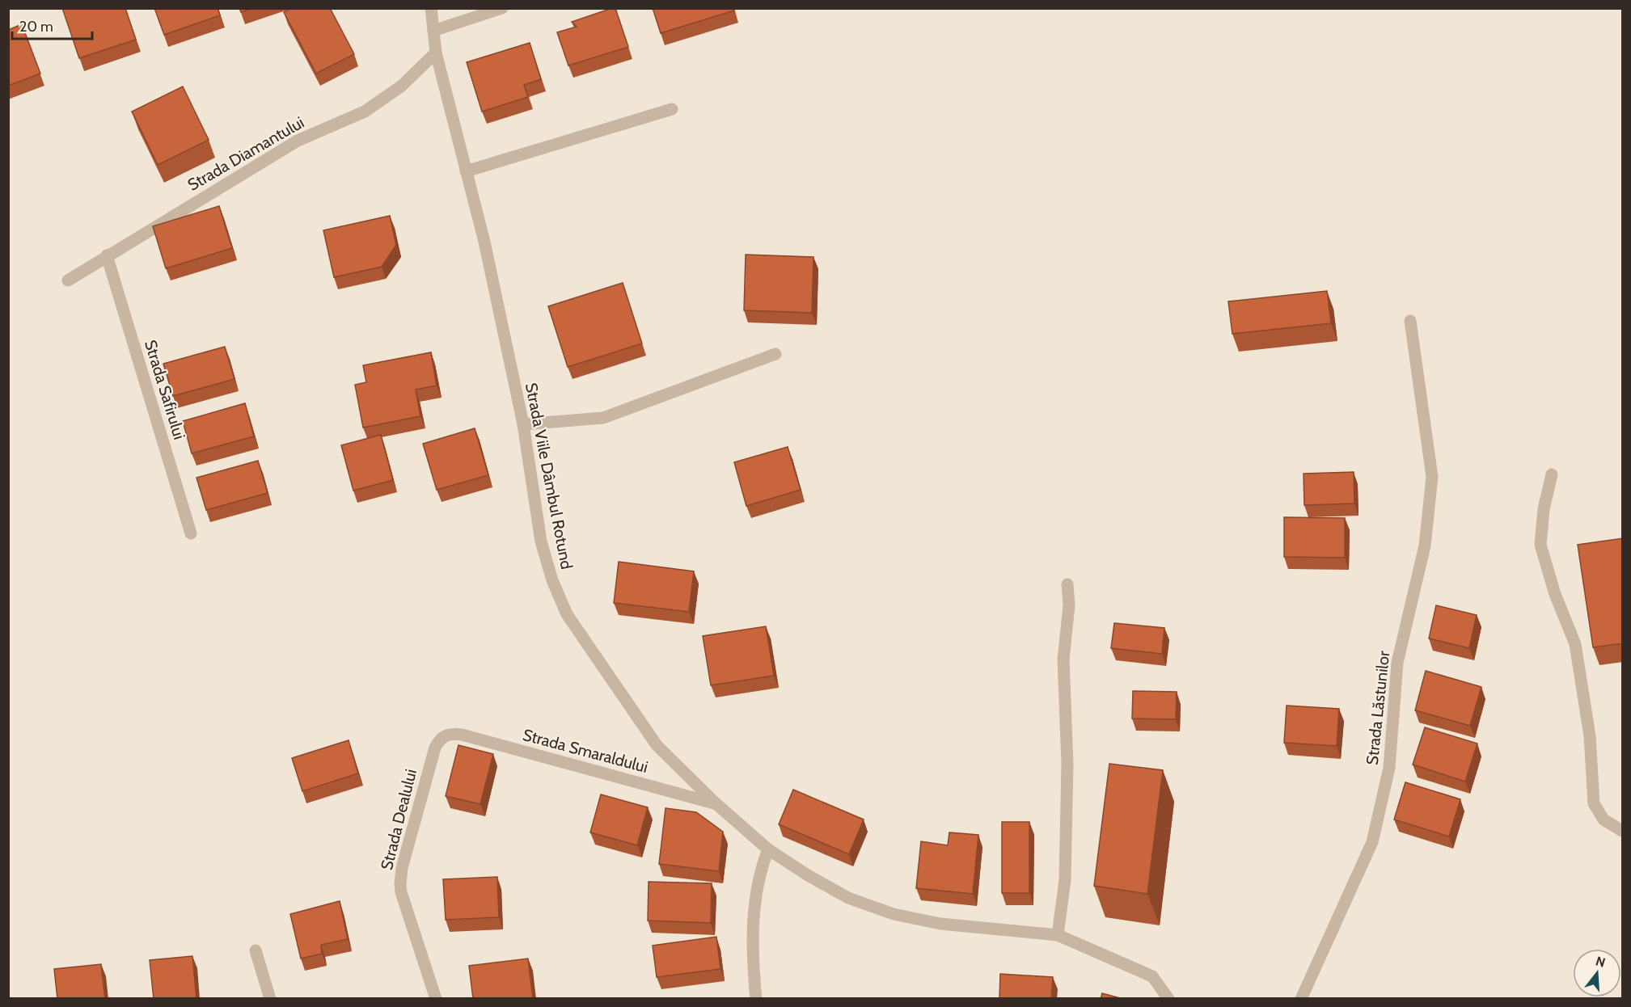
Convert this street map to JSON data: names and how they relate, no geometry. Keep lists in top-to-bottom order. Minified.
{"streets":{"street":["Strada Diamantului","Strada Safirului","Strada Viile Dâmbul Rotund","Strada Lăstunilor","Strada Smaraldului","Strada Dealului"]},"crossings":[["Strada Diamantului","Strada Safirului"],["Strada Diamantului","Strada Viile Dâmbul Rotund"],["Strada Viile Dâmbul Rotund","Strada Smaraldului"],["Strada Smaraldului","Strada Dealului"]],"scale_bar":"20 m","north":"top"}
